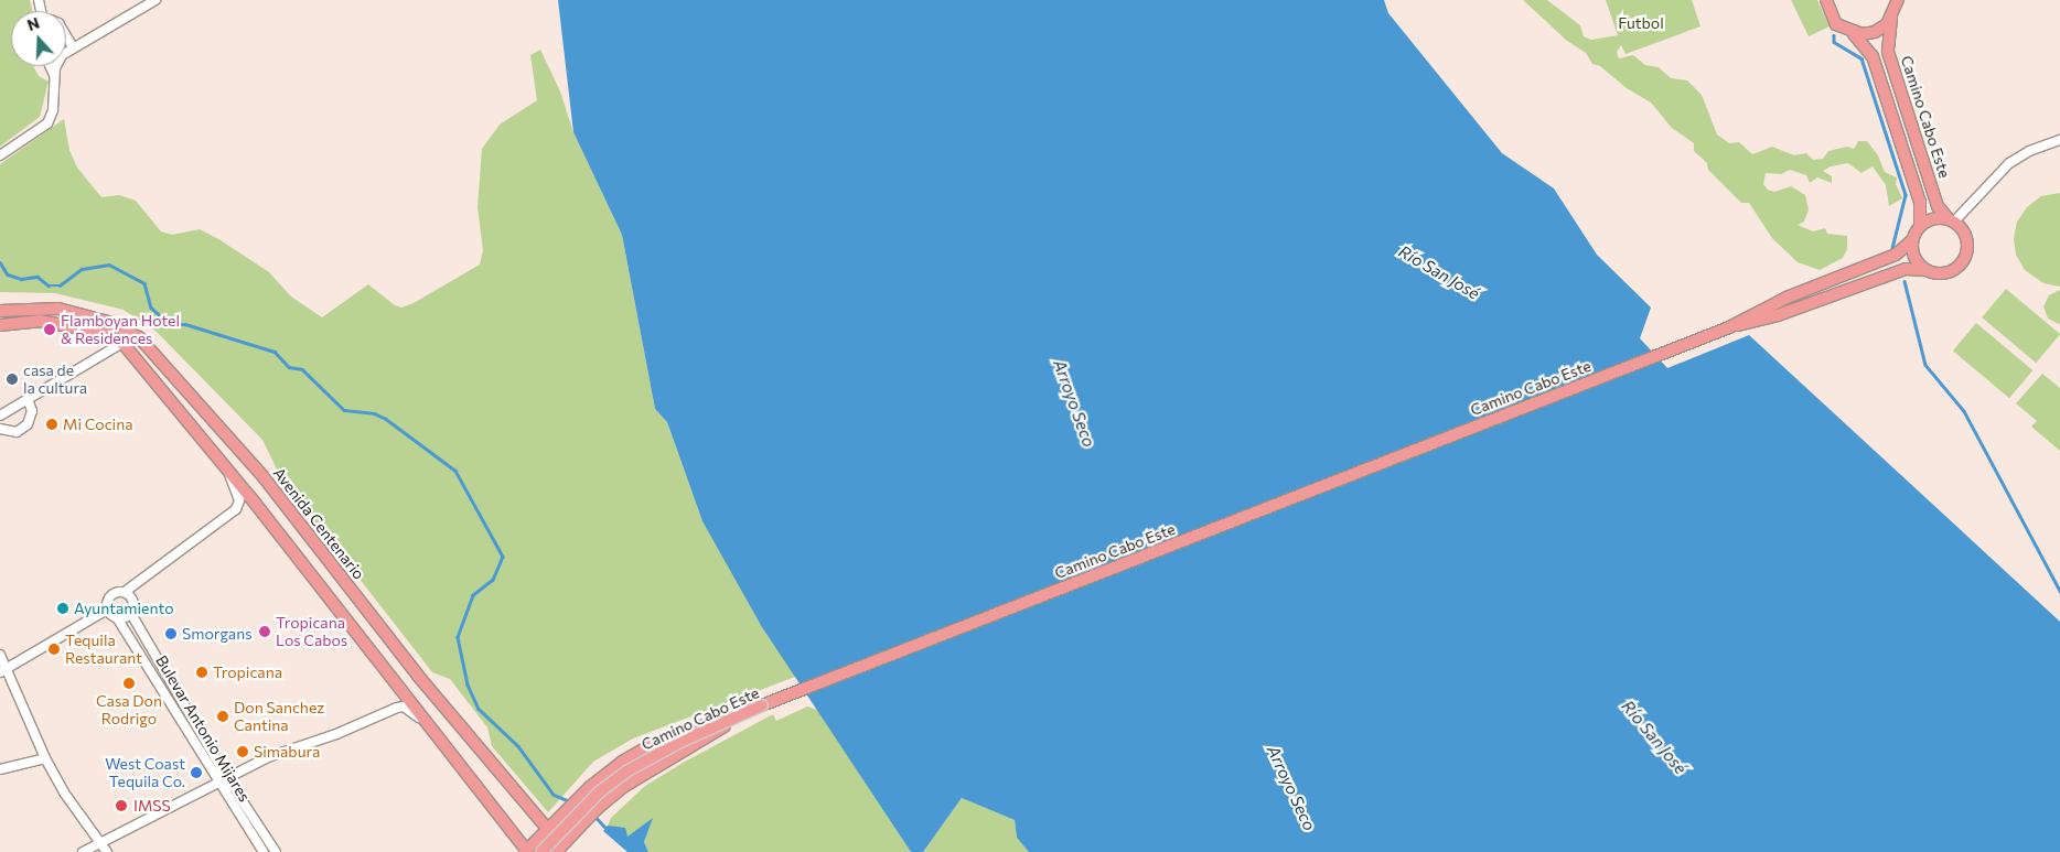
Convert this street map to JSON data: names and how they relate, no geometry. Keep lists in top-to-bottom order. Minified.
{"streets":{"main road":["Camino Cabo Este","Avenida Centenario"],"street":["Bulevar Antonio Mijares"]},"water":["Río San José","Arroyo Seco"],"parks":["Futbol"],"places":["Flamboyan Hotel & Residences","casa de la cultura","Mi Cocina","Ayuntamiento","Tropicana Los Cabos","Smorgans","Tequila Restaurant","Tropicana","Casa Don Rodrigo","Don Sanchez Cantina","Simabura","West Coast Tequila Co.","IMSS"],"north":"top"}
